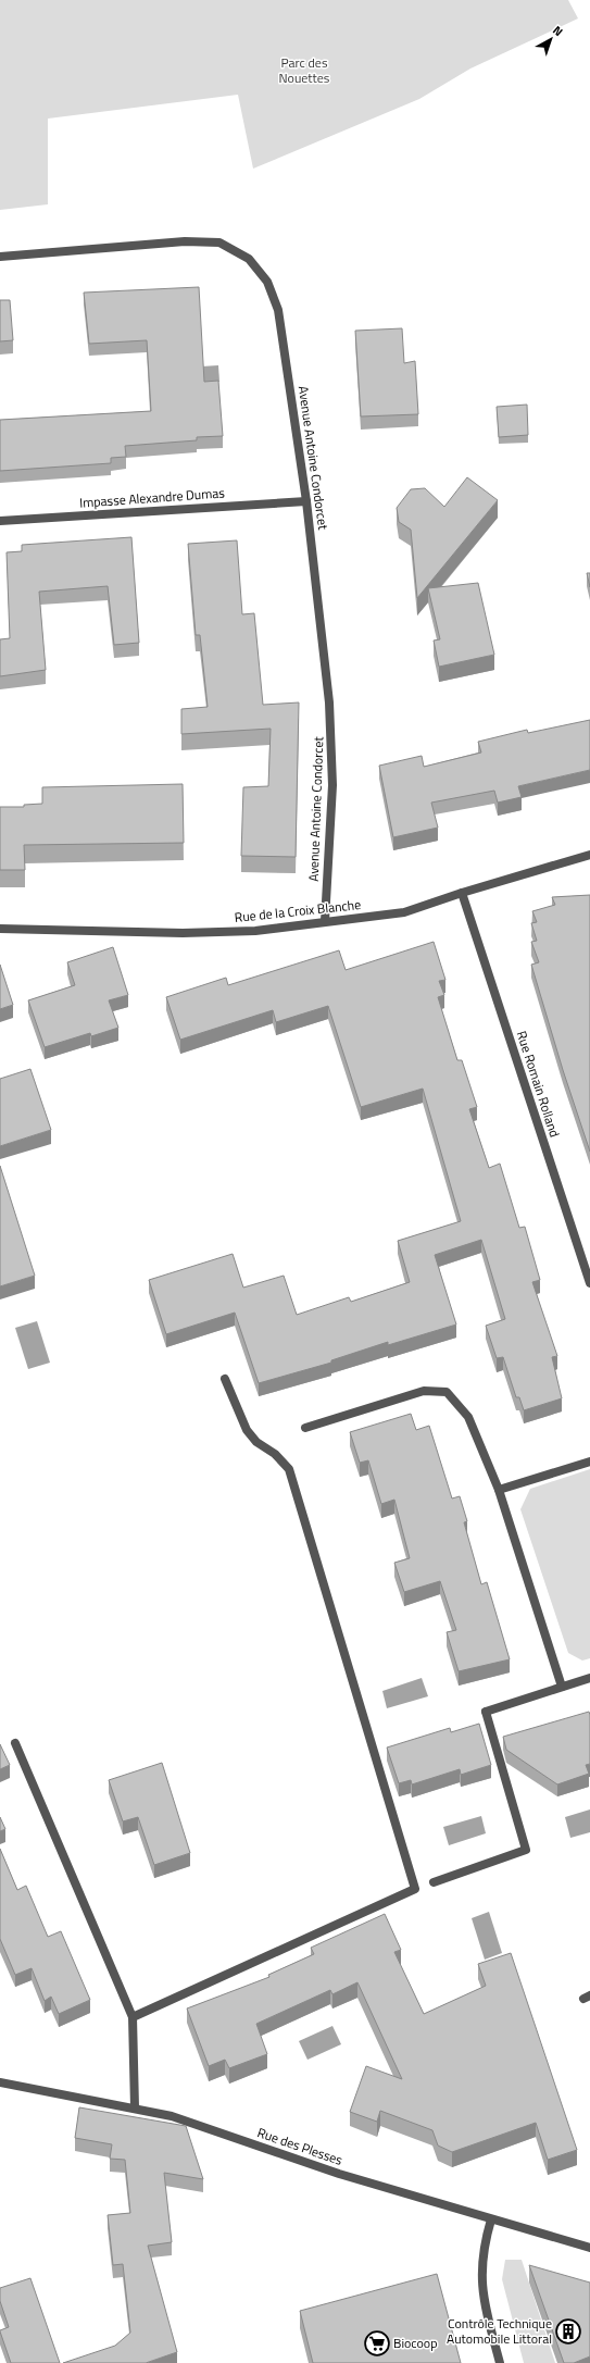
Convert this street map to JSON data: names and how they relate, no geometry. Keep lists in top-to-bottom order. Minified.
{"streets":{"street":["Avenue Antoine Condorcet","Impasse Alexandre Dumas","Rue de la Croix Blanche","Rue Romain Rolland","Rue des Plesses"]},"crossings":[["Avenue Antoine Condorcet","Impasse Alexandre Dumas"],["Avenue Antoine Condorcet","Rue de la Croix Blanche"],["Rue de la Croix Blanche","Rue Romain Rolland"]],"parks":["Parc des Nouettes"],"places":{"building":["Contrôle Technique Automobile Littoral"],"supermarket":["Biocoop"]},"north":"top right"}
